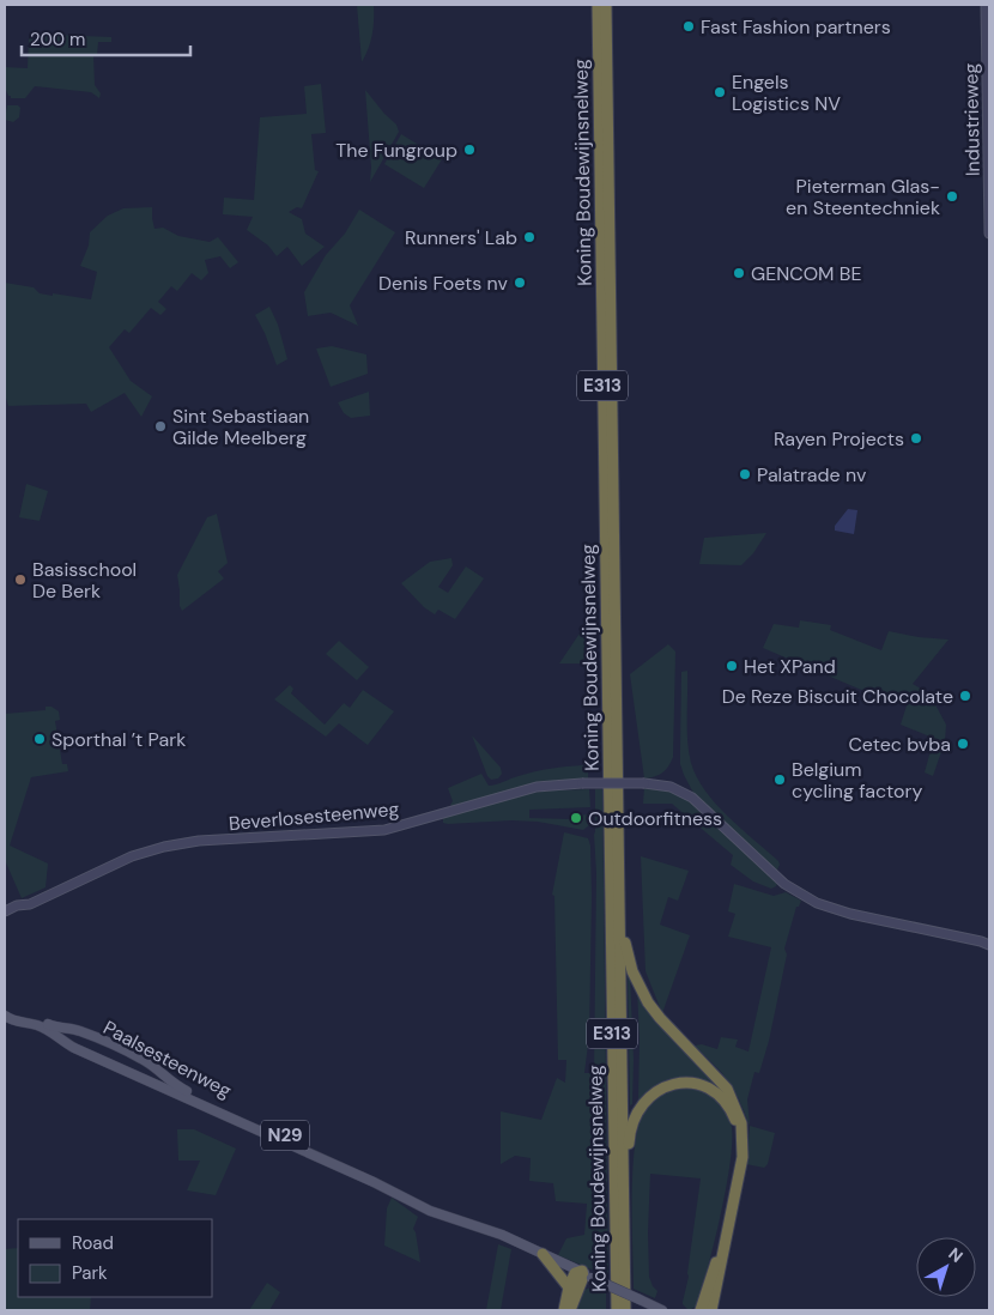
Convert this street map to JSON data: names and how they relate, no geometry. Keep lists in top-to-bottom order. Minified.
{"streets":{"highway":["Koning Boudewijnsnelweg","E313"],"main road":["Paalsesteenweg","N29"],"street":["Industrieweg","Beverlosesteenweg"]},"places":["Fast Fashion partners","Engels Logistics NV","The Fungroup","Pieterman Glas- en Steentechniek","Runners' Lab","GENCOM BE","Denis Foets nv","Sint Sebastiaan Gilde Meelberg","Rayen Projects","Palatrade nv","Basisschool De Berk","Het XPand","De Reze Biscuit Chocolate","Sporthal ’t Park","Cetec bvba","Belgium cycling factory","Outdoorfitness"],"legend":["Road","Park"],"scale_bar":"200 m","north":"top right"}
